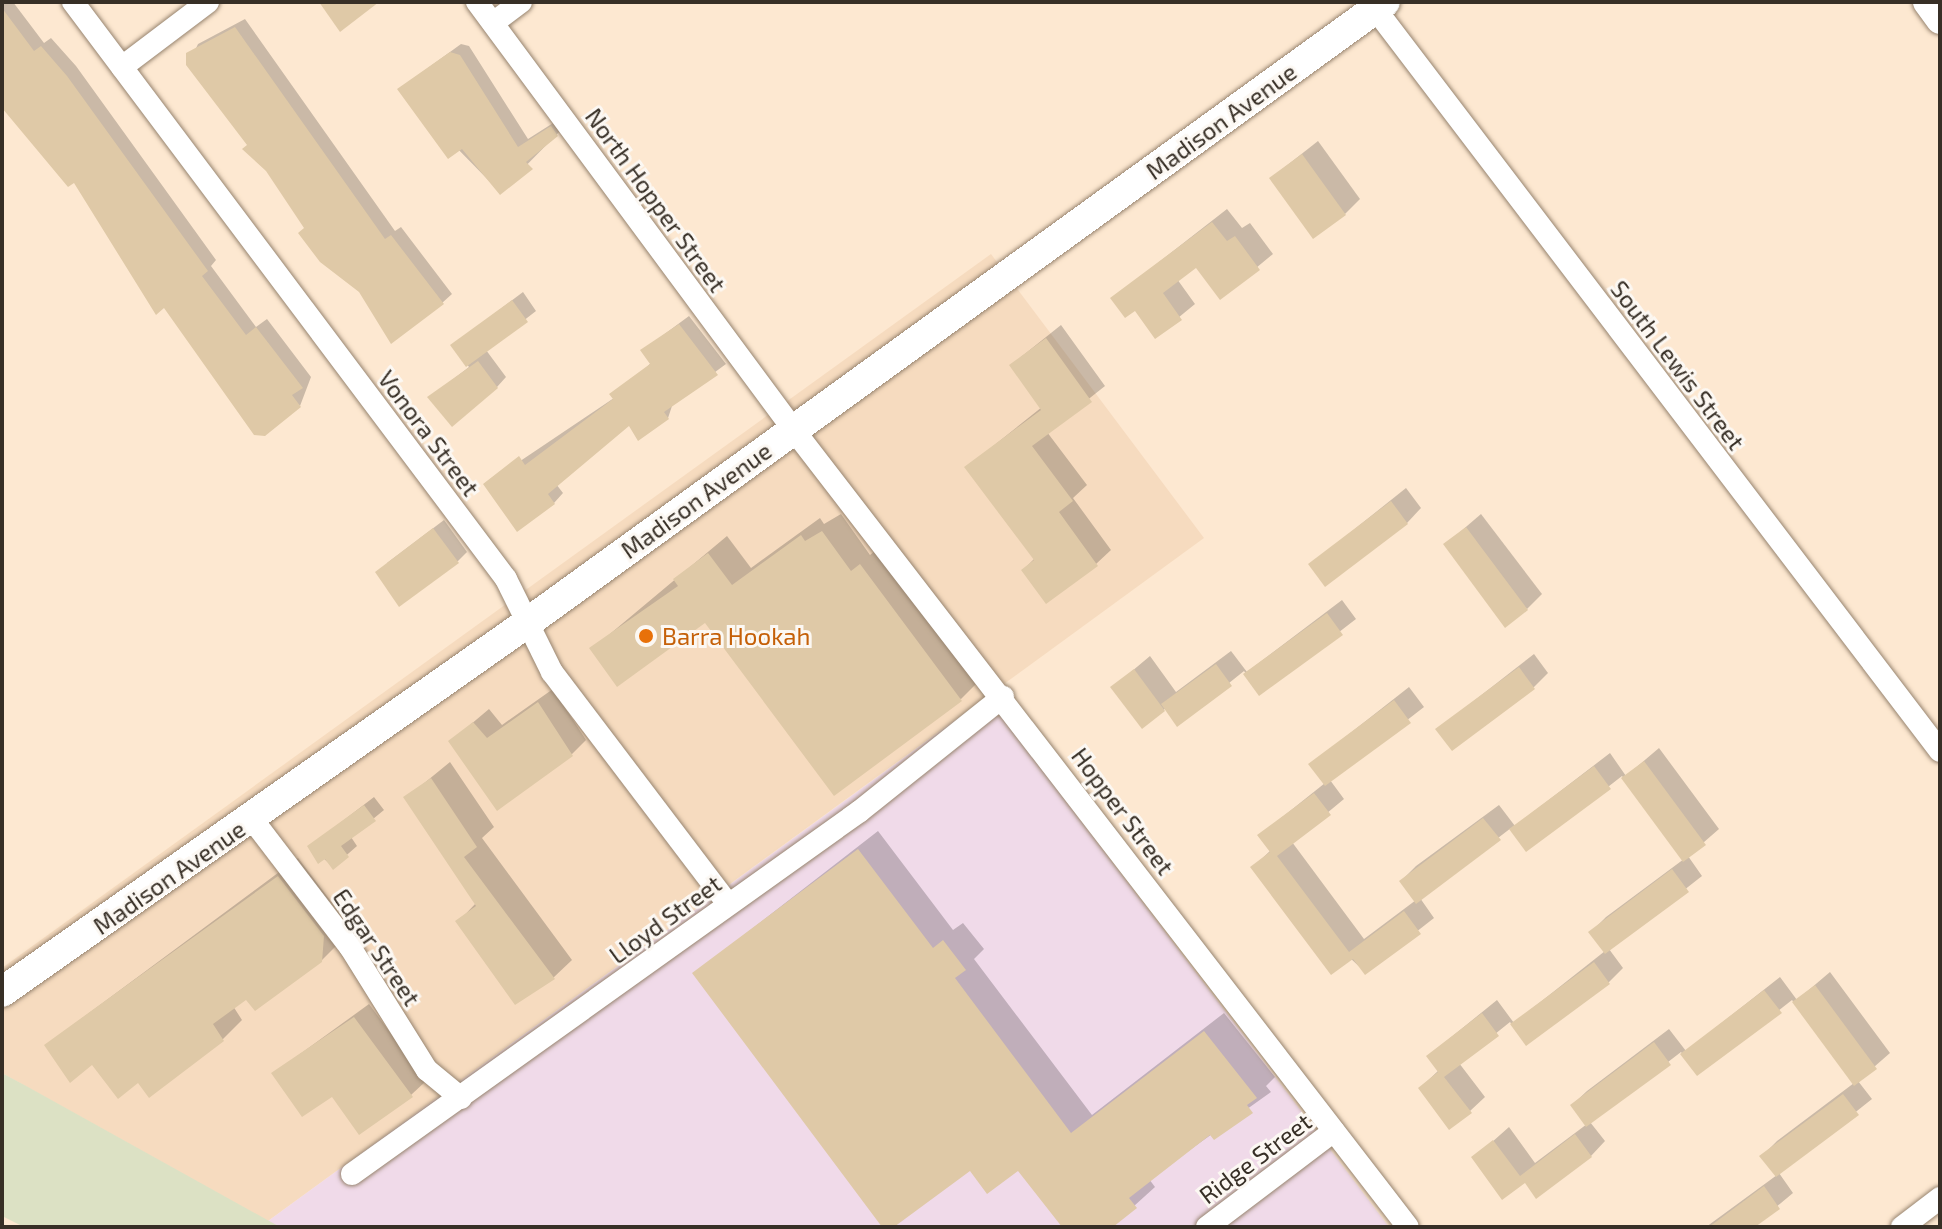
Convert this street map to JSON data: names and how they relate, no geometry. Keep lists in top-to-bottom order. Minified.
{"streets":{"main road":["Madison Avenue"],"street":["North Hopper Street","South Lewis Street","Vonora Street","Hopper Street","Lloyd Street","Edgar Street","Ridge Street"]},"crossings":[["Madison Avenue","North Hopper Street"],["Madison Avenue","South Lewis Street"],["Madison Avenue","Vonora Street"],["Madison Avenue","Hopper Street"],["Madison Avenue","Edgar Street"],["North Hopper Street","Hopper Street"],["Vonora Street","Lloyd Street"],["Hopper Street","Lloyd Street"],["Hopper Street","Ridge Street"],["Lloyd Street","Edgar Street"]],"places":["Barra Hookah"]}
